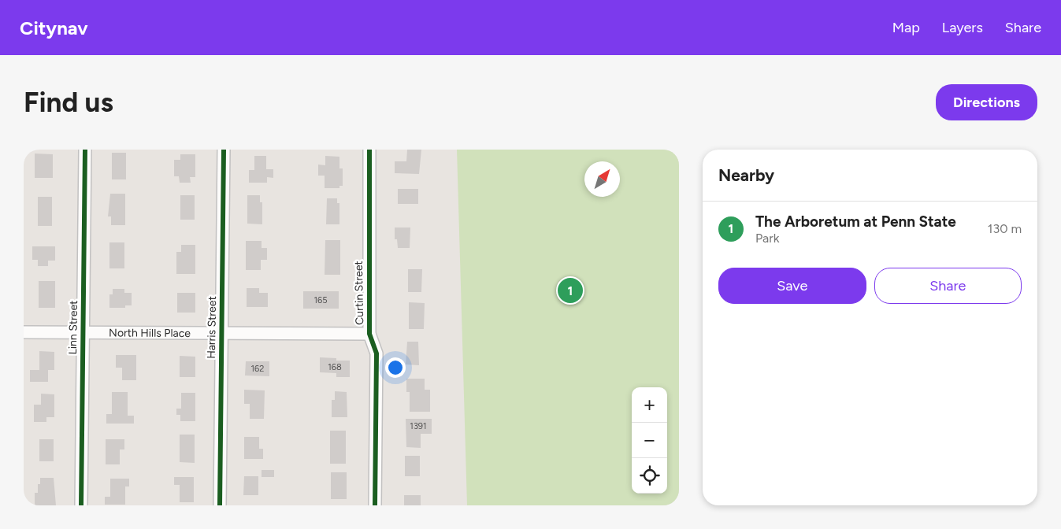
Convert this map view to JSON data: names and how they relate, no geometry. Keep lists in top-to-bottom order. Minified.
{"streets":{"street":["Curtin Street","Linn Street","Harris Street","North Hills Place"]},"crossings":[["Curtin Street","North Hills Place"],["Linn Street","North Hills Place"],["Harris Street","North Hills Place"]],"house_numbers":["165","168","162","1391"],"north":"top right","page":{"header":"Citynav","nav":["Map","Layers","Share"],"buttons":["Directions",["Save","Share"]],"title":"Find us","heading":"Nearby","list":[{"mark":"1","name":"The Arboretum at Penn State","note":"Park","value":"130 m"}],"pins":"1","map_buttons":["+","−"]}}
